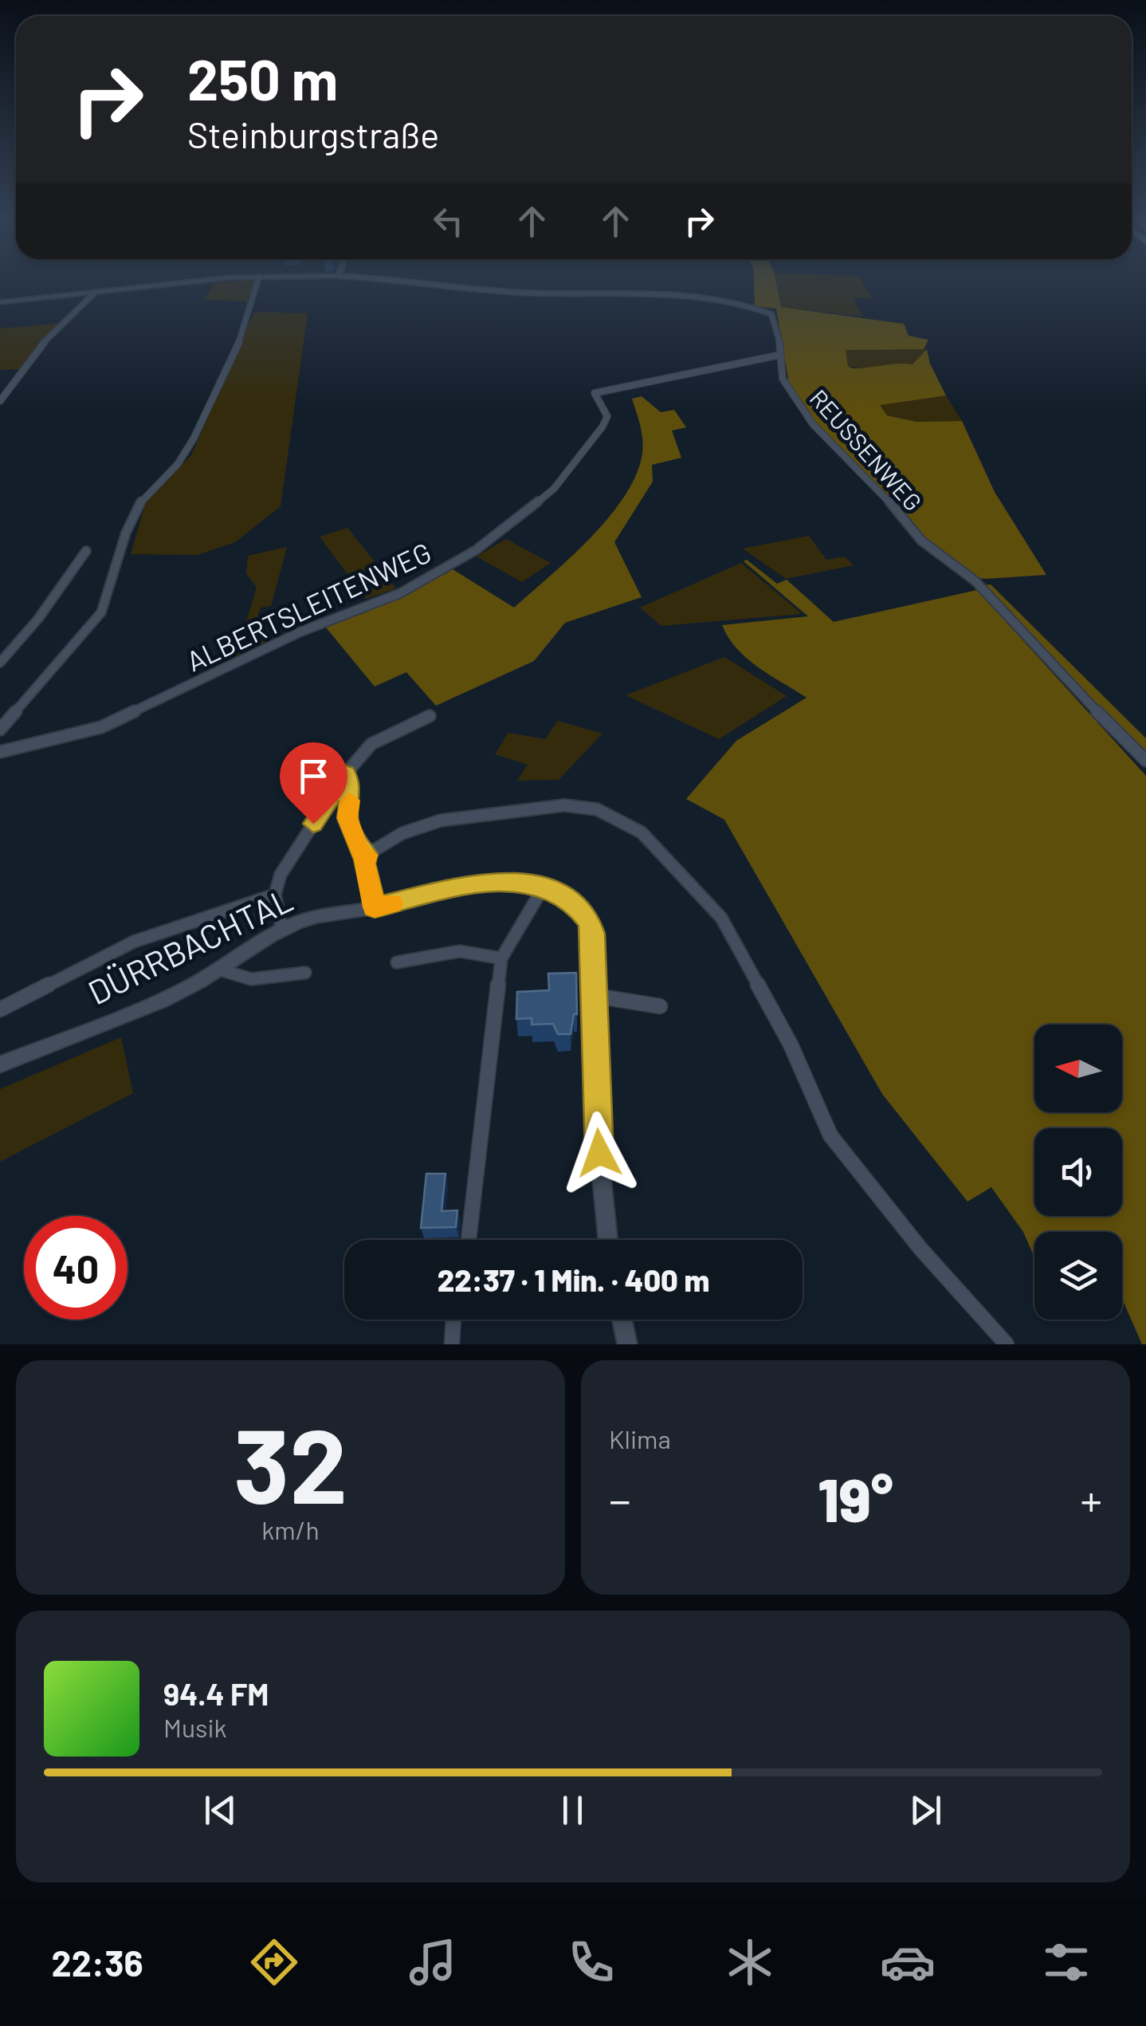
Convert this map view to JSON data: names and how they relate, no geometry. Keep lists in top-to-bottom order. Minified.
{"streets":{"street":["REUSSENWEG","ALBERTSLEITENWEG","DÜRRBACHTAL"]},"crossings":[["REUSSENWEG","ALBERTSLEITENWEG"]],"north":"left","page":{"turn":["250 m","Steinburgstraße"],"limit":"40","trip":"22:37 · 1 Min. · 400 m","tile":[["32","km/h"],"Klima"],"heat":["−","19°","+"],"song":["94.4 FM","Musik"],"tabs":"22:36"}}
